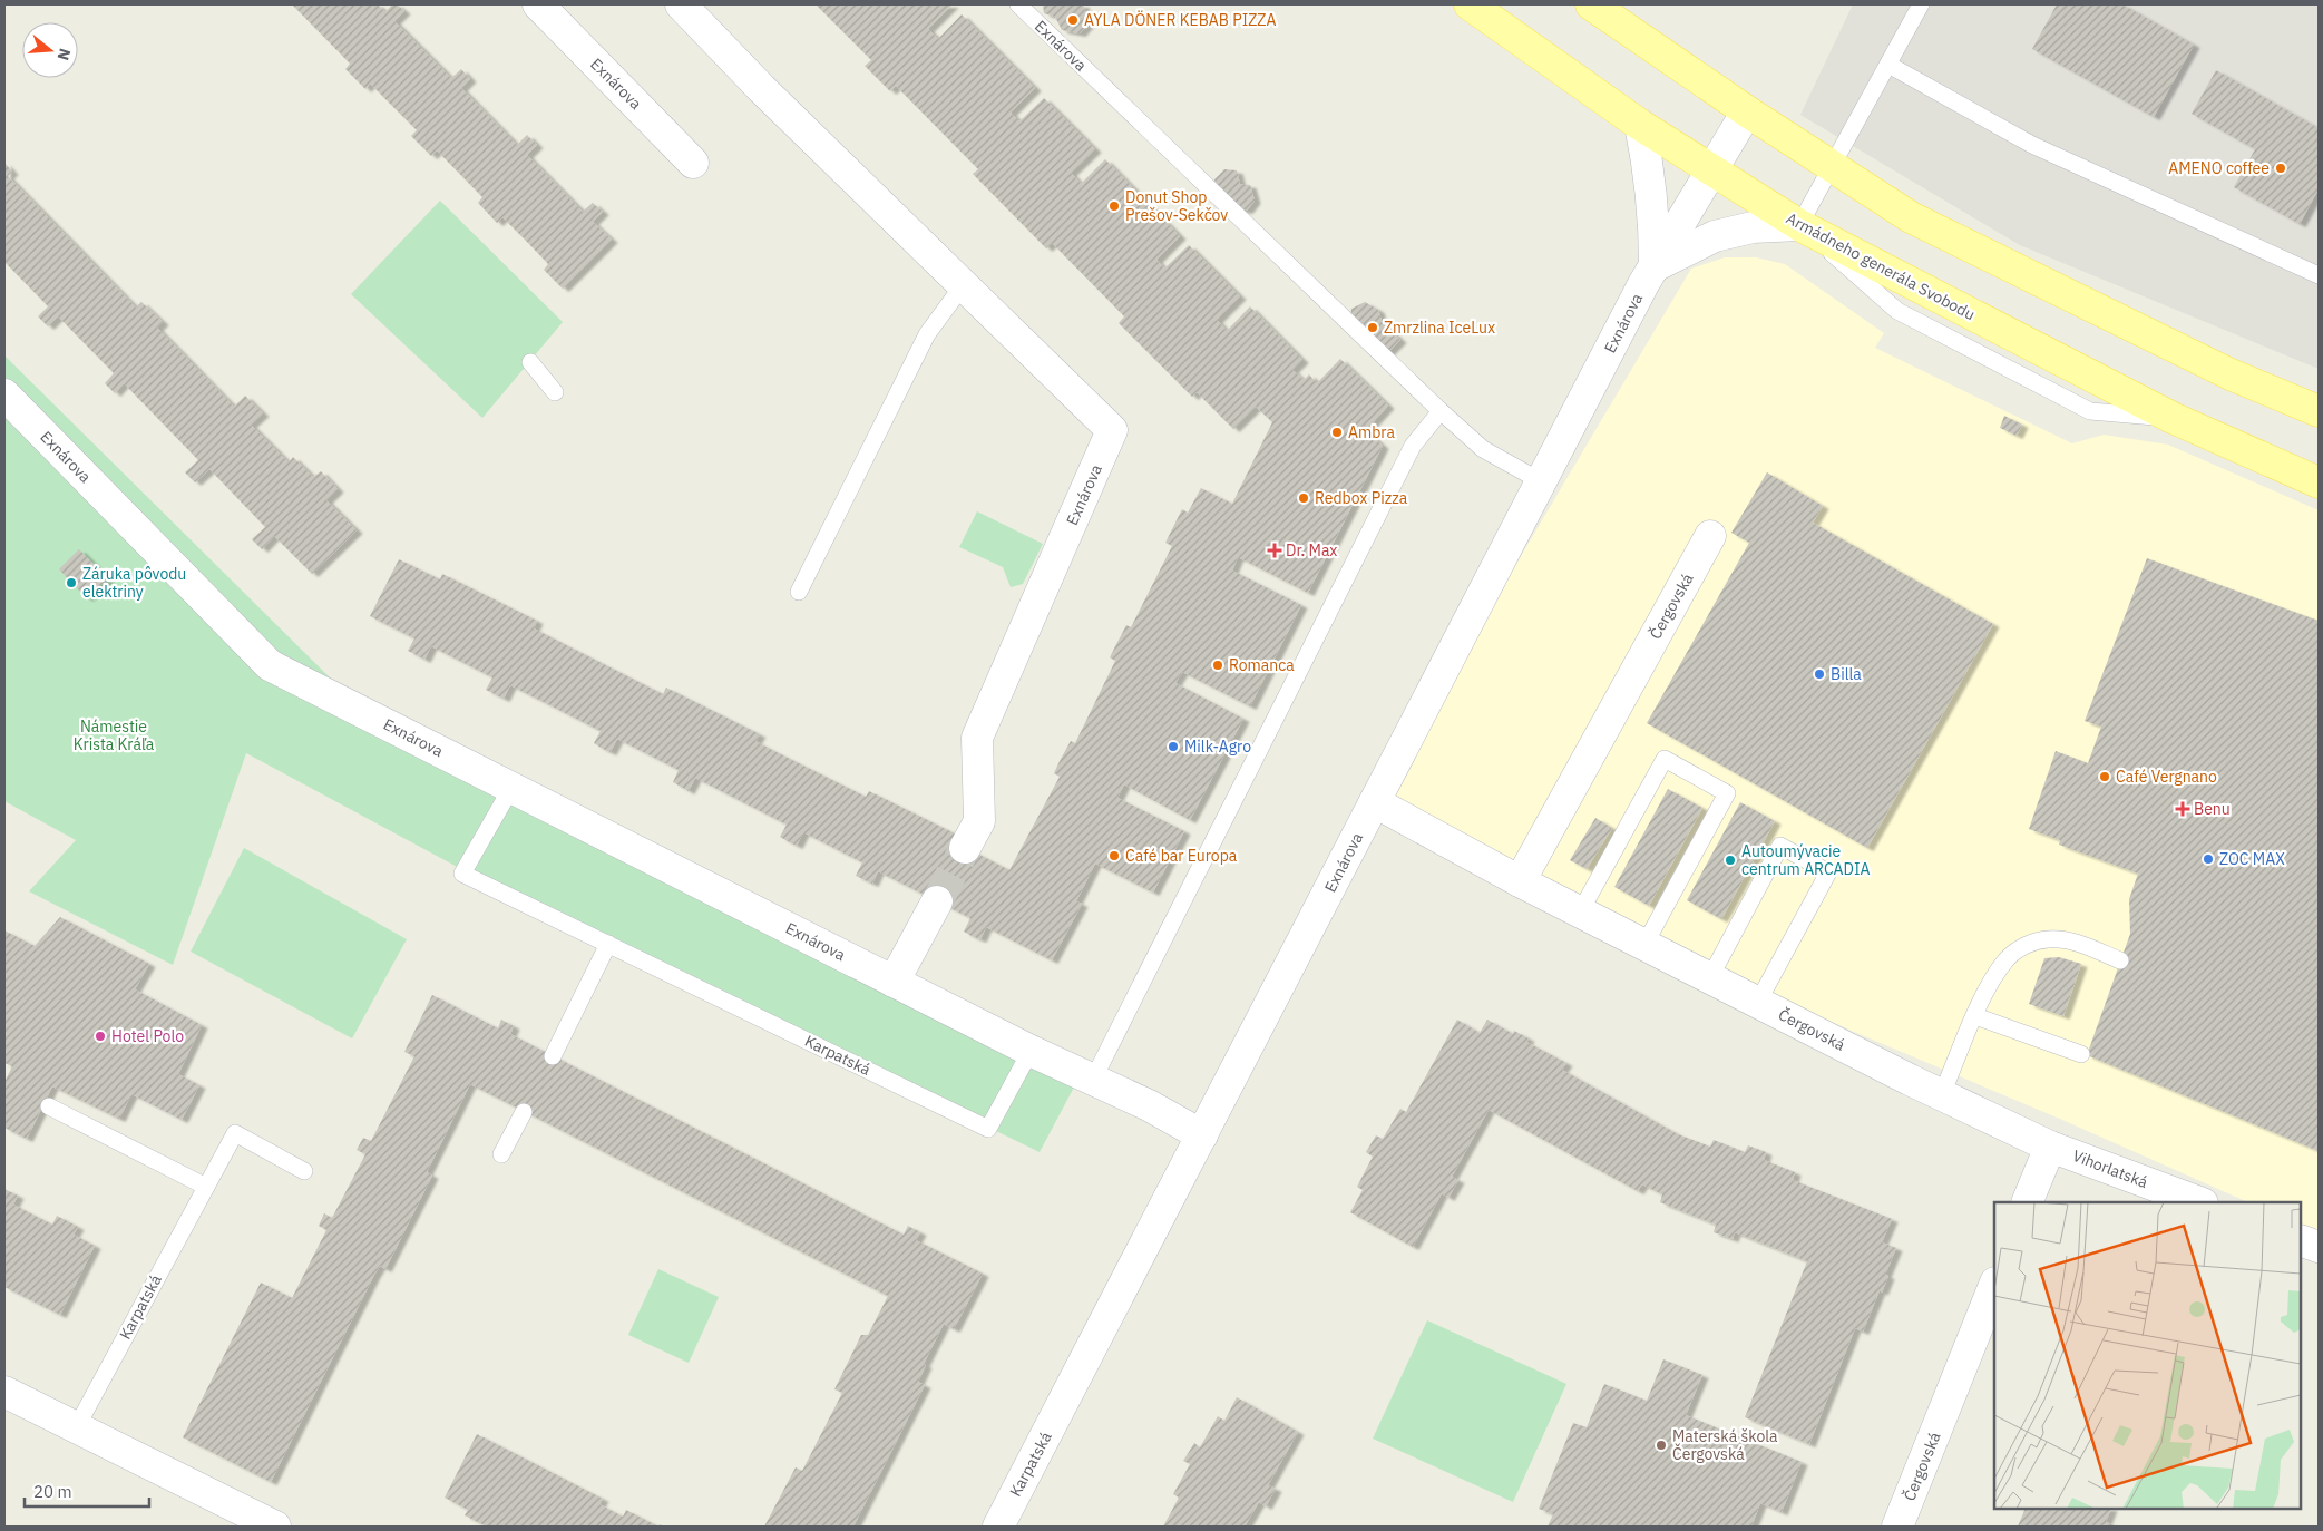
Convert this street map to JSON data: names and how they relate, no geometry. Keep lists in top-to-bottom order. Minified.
{"streets":{"main road":["Armádneho generála Svobodu"],"street":["Exnárova","Čergovská","Karpatská","Vihorlatská"]},"crossings":[["Exnárova","Armádneho generála Svobodu"],["Exnárova","Čergovská"],["Exnárova","Karpatská"],["Čergovská","Vihorlatská"]],"parks":["Námestie Krista Kráľa"],"places":{"other":["AYLA DÖNER KEBAB PIZZA","AMENO coffee","Donut Shop Prešov-Sekčov","Zmrzlina IceLux","Ambra","Redbox Pizza","Záruka pôvodu elektriny","Romanca","Billa","Milk-Agro","Café Vergnano","Café bar Europa","ZOC MAX","Autoumývacie centrum ARCADIA","Hotel Polo","Materská škola Čergovská"],"health":["Dr. Max","Benu"]},"scale_bar":"20 m","north":"right"}
